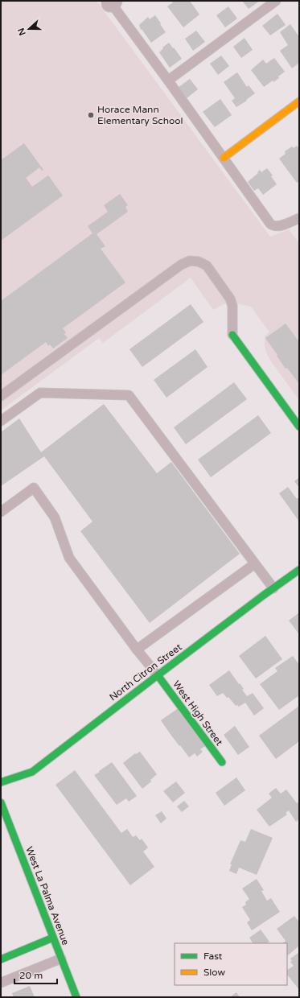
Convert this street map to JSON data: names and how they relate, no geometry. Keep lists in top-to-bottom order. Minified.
{"streets":{"street":["North Citron Street","West High Street","West La Palma Avenue"]},"crossings":[["North Citron Street","West High Street"]],"places":["Horace Mann Elementary School"],"legend":["Fast","Slow"],"scale_bar":"20 m","north":"left"}
